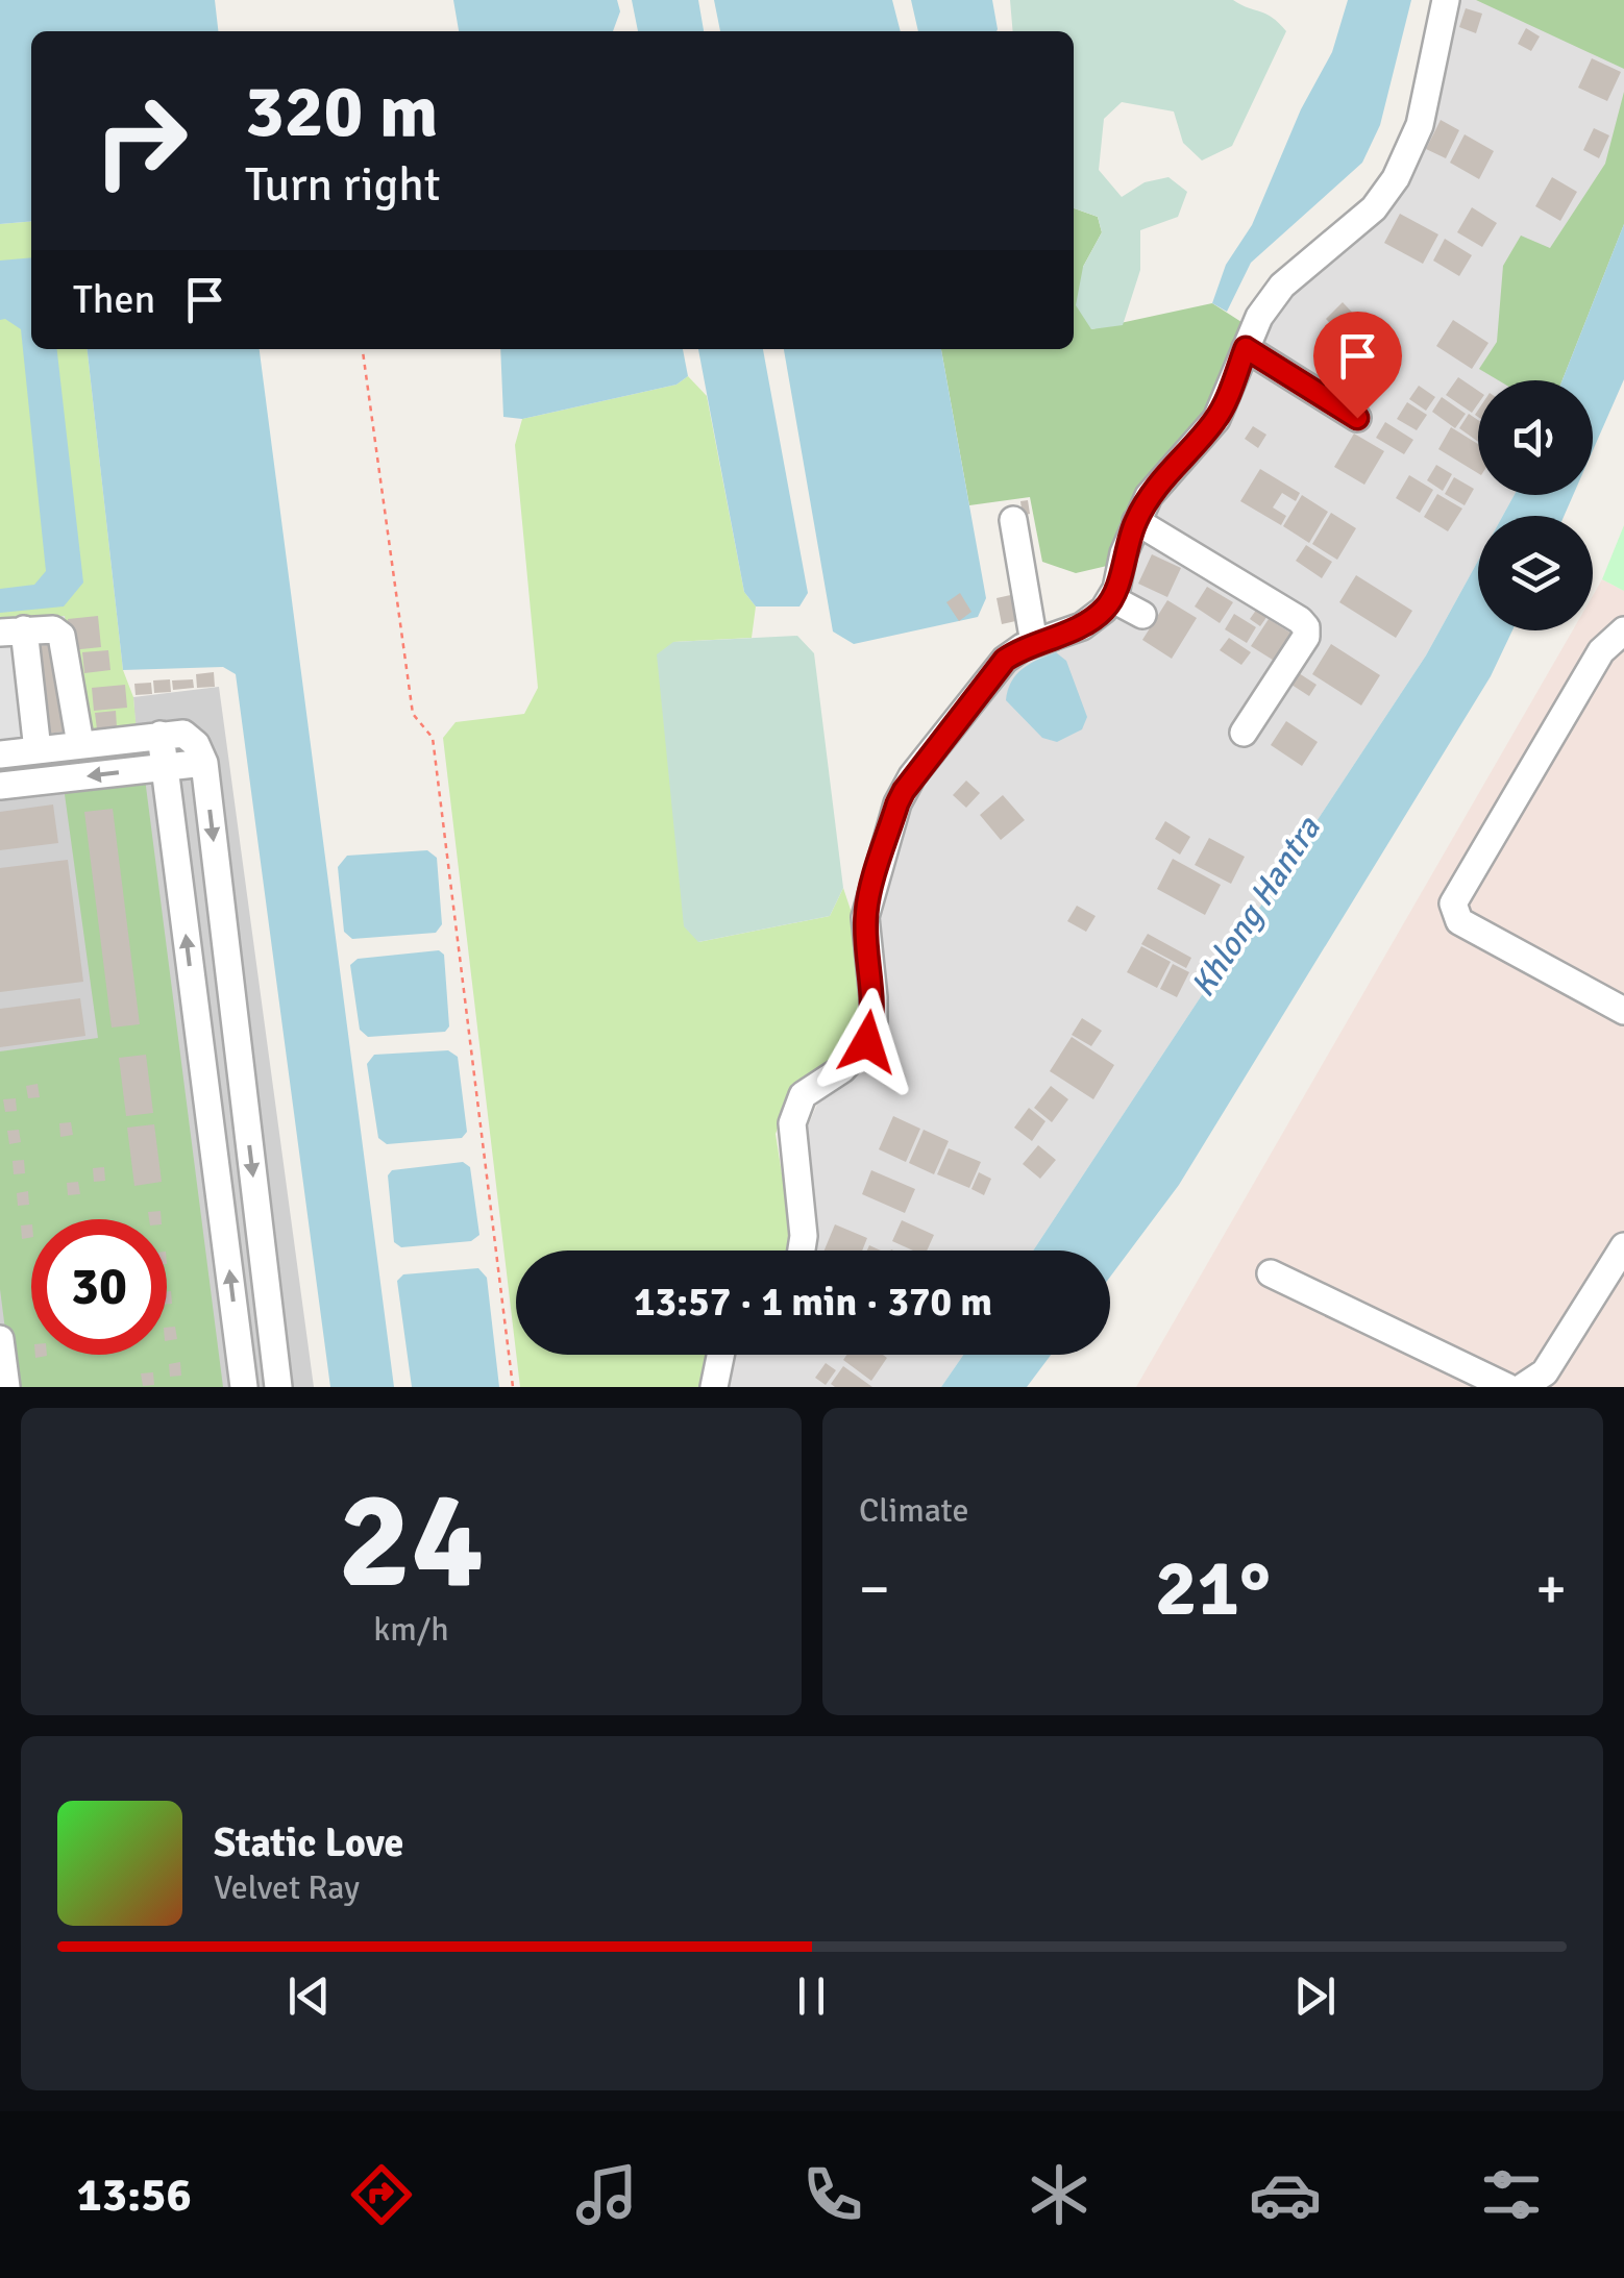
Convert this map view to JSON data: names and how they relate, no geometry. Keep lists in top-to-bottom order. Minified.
{"water":["Khlong Hantra"],"page":{"turn":["320 m","Turn right"],"then":"Then","limit":"30","trip":"13:57 · 1 min · 370 m","tile":[["24","km/h"],"Climate"],"heat":["−","21°","+"],"song":["Static Love","Velvet Ray"],"tabs":"13:56"}}
